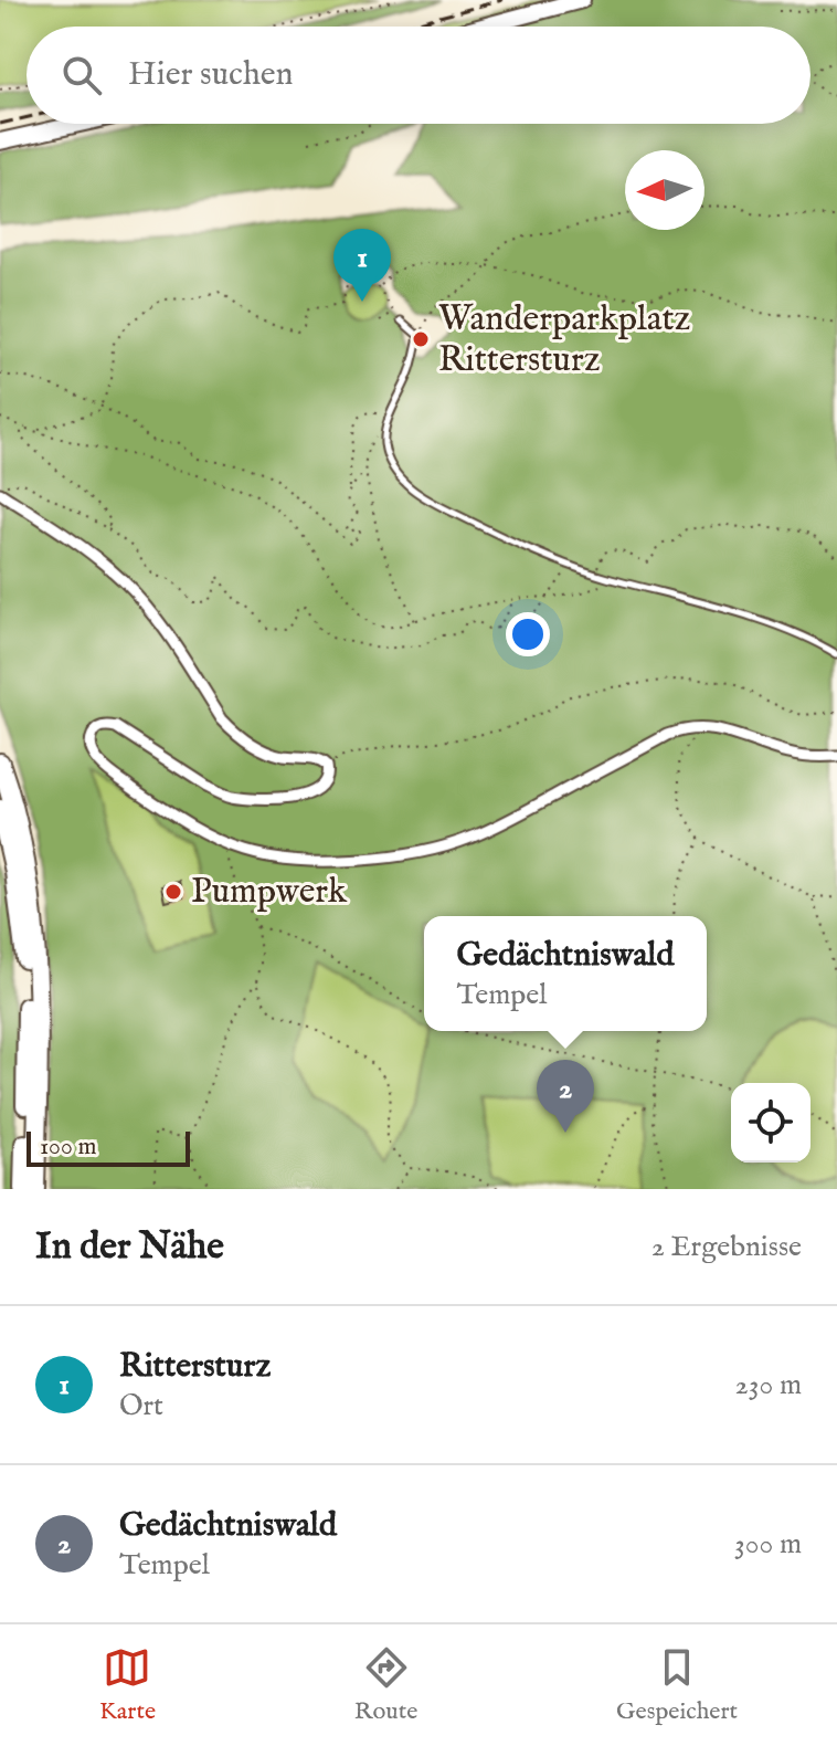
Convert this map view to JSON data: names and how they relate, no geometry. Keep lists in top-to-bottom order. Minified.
{"places":["Wanderparkplatz Rittersturz","Pumpwerk"],"scale_bar":"100 m","north":"left","page":{"search":"Hier suchen","pins":["1","2"],"popup":["Gedächtniswald","Tempel"],"scale":"100 m","heading":["In der Nähe","2 Ergebnisse"],"list":[{"mark":"1","name":"Rittersturz","note":"Ort","value":"230 m"},{"mark":"2","name":"Gedächtniswald","note":"Tempel","value":"300 m"}],"nav":["Karte","Route","Gespeichert"]}}
